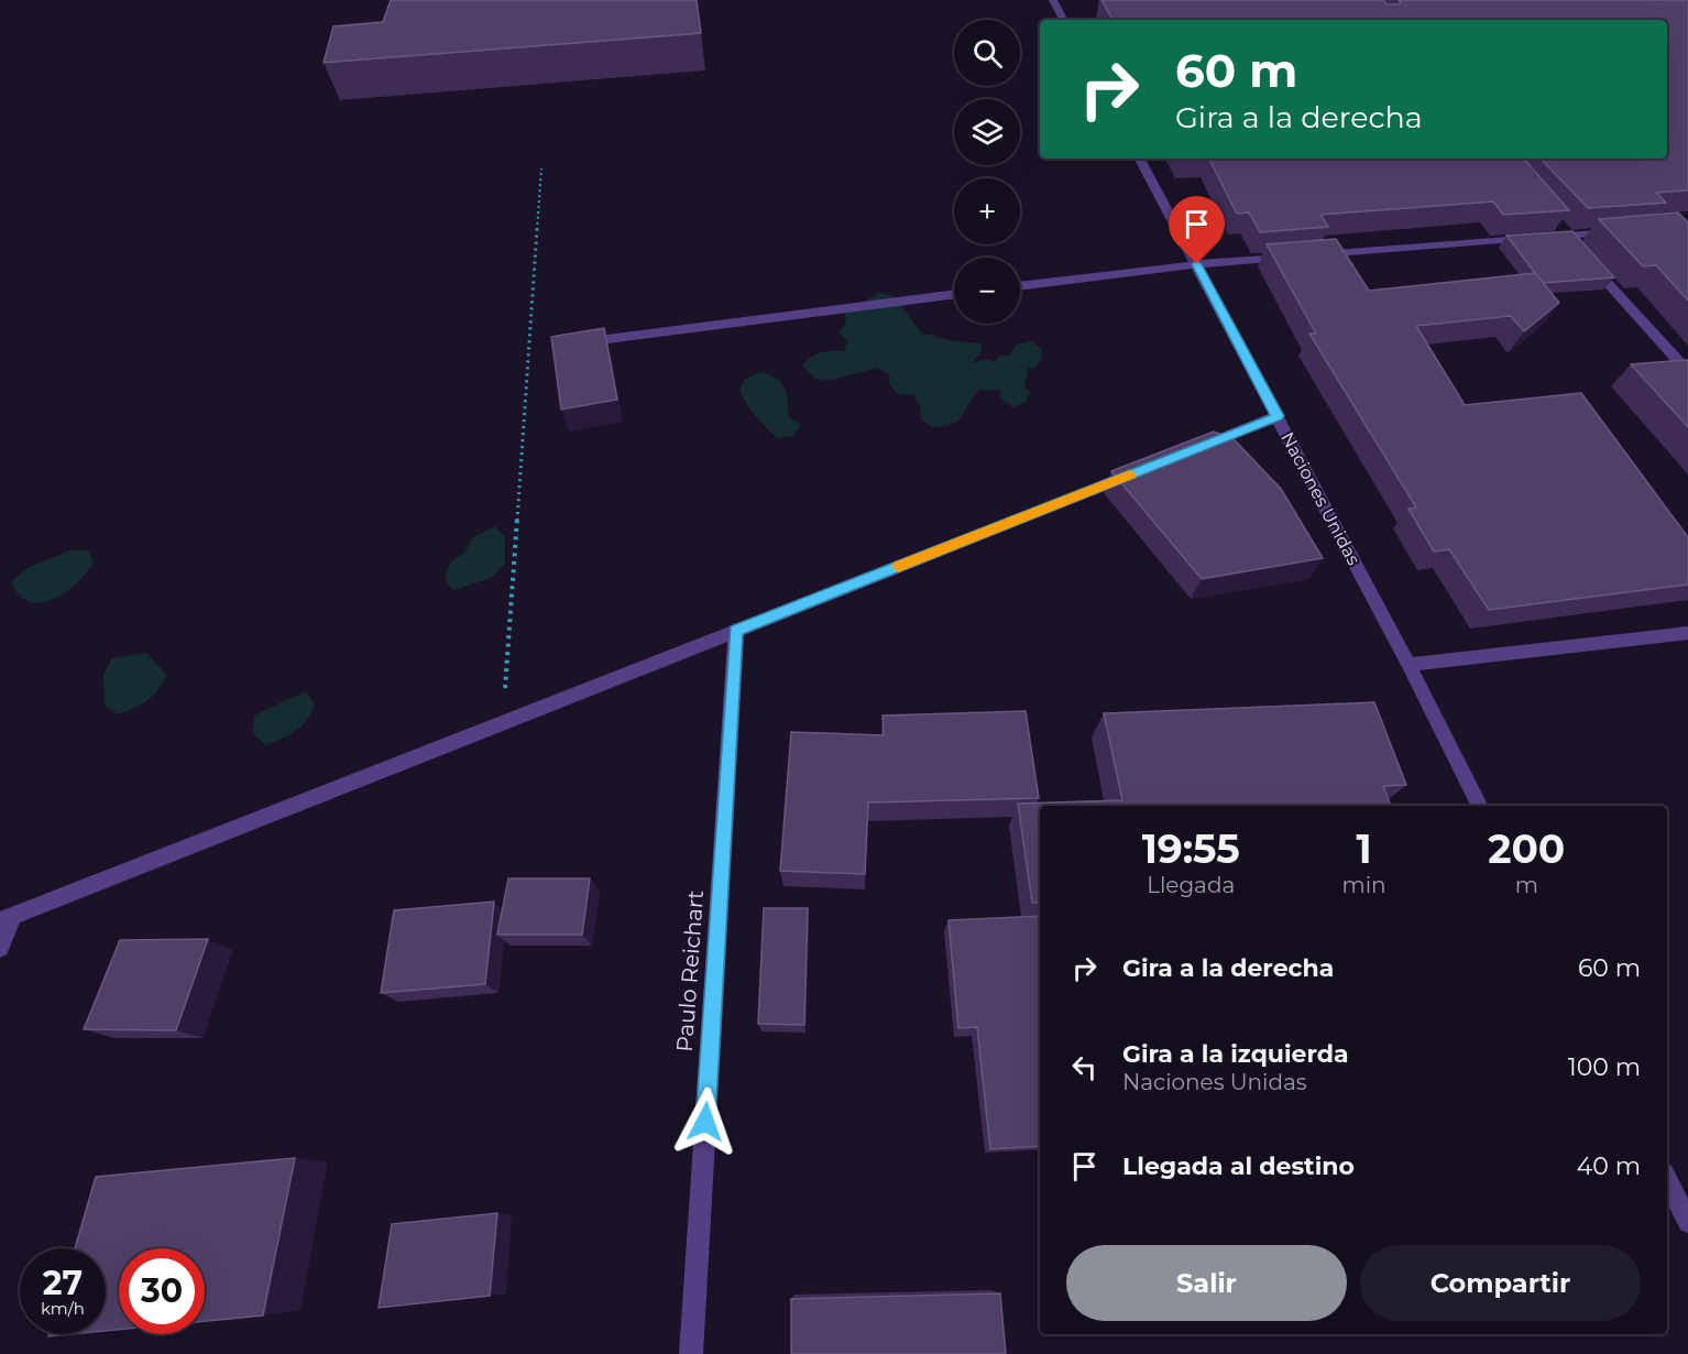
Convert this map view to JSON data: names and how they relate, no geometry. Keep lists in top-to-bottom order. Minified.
{"streets":{"street":["Naciones Unidas","Paulo Reichart"]},"page":{"map_buttons":["+","−"],"turn":["60 m","Gira a la derecha"],"eta":["19:55","Llegada","1","min","200","m"],"list":[{"name":"Gira a la derecha","value":"60 m"},{"name":"Gira a la izquierda","note":"Naciones Unidas","value":"100 m"},{"name":"Llegada al destino","value":"40 m"}],"buttons":["Salir","Compartir"],"speed":"27 km/h","limit":"30"}}
